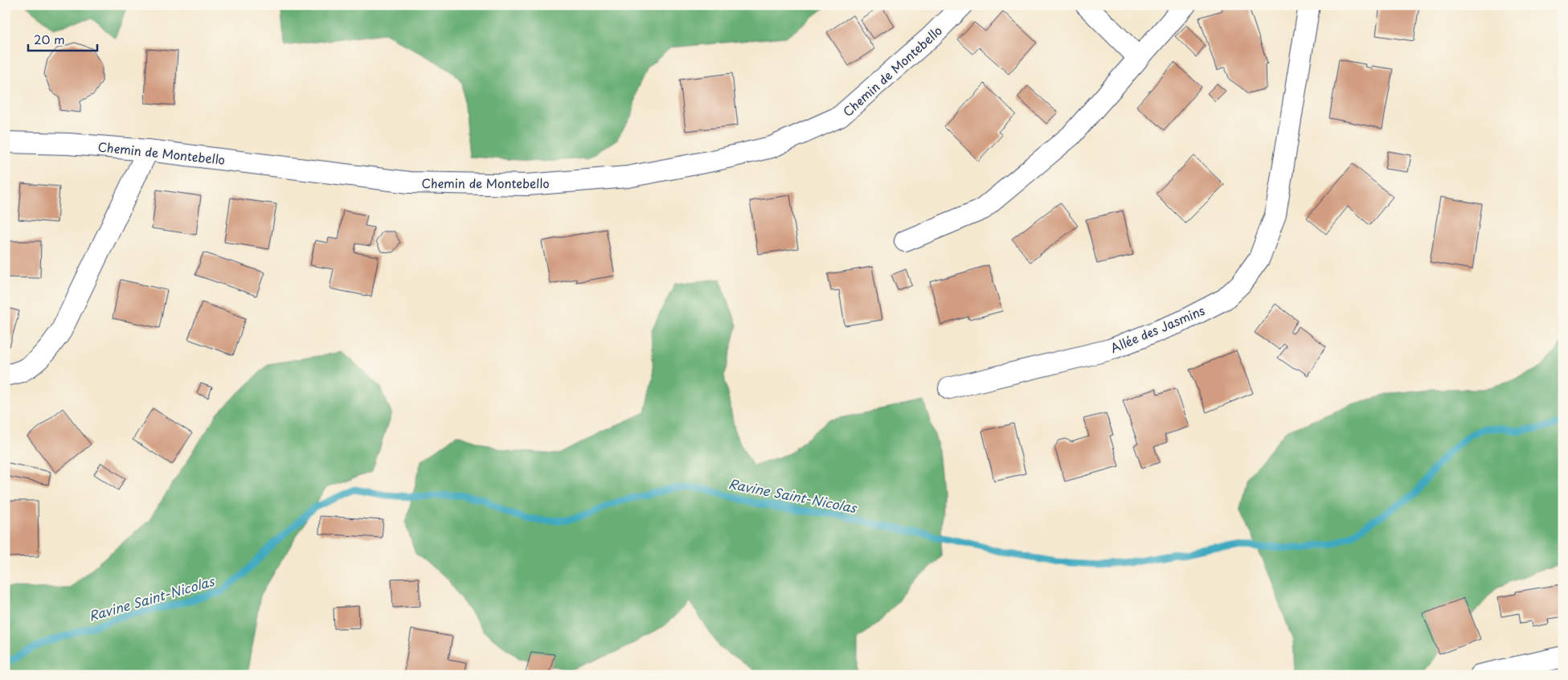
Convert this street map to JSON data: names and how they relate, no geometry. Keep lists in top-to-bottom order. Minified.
{"streets":{"street":["Chemin de Montebello","Allée des Jasmins"]},"water":["Ravine Saint-Nicolas"],"scale_bar":"20 m"}
